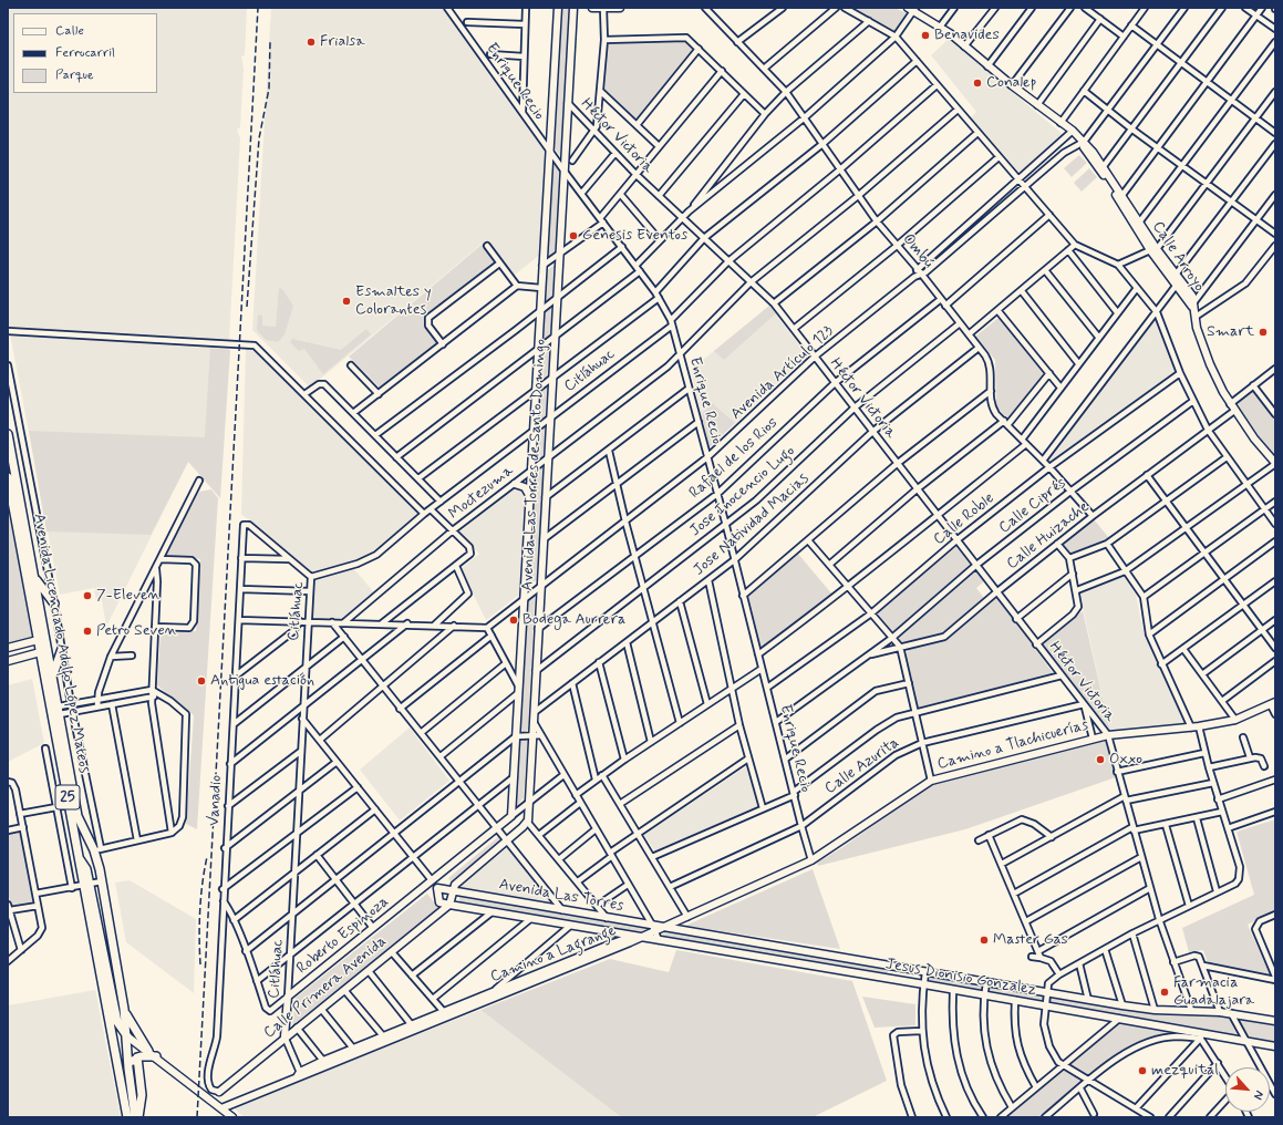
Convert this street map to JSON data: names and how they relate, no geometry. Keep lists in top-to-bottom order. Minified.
{"streets":{"main road":["Avenida Licenciado Adolfo López Mateos","25"],"street":["Enrique Recio","Héctor Victoria","Ombú","Calle Arroyo","Citláhuac","Avenida Artículo 123","Rafael de los Rios","Avenida Las Torres de Santo Domingo","Jose Inocencio Lugo","Moctezuma","Calle Ciprés","Calle Roble","Jose Natividad Macias","Calle Huizache","Camino a Tlachicuerías","Calle Azurita","Vanadio","Avenida Las Torres","Roberto Espinoza","Camino a Lagrange","Jesus Dionisio Gonzalez","Calle Primera Avenida"]},"crossings":[["Enrique Recio","Citláhuac"],["Enrique Recio","Avenida Artículo 123"],["Enrique Recio","Rafael de los Rios"],["Enrique Recio","Avenida Las Torres de Santo Domingo"],["Enrique Recio","Jose Inocencio Lugo"],["Enrique Recio","Moctezuma"],["Enrique Recio","Calle Roble"],["Enrique Recio","Jose Natividad Macias"],["Enrique Recio","Calle Huizache"],["Enrique Recio","Camino a Tlachicuerías"],["Enrique Recio","Calle Azurita"],["Héctor Victoria","Citláhuac"],["Héctor Victoria","Avenida Artículo 123"],["Héctor Victoria","Rafael de los Rios"],["Héctor Victoria","Avenida Las Torres de Santo Domingo"],["Héctor Victoria","Jose Inocencio Lugo"],["Héctor Victoria","Moctezuma"],["Héctor Victoria","Calle Ciprés"],["Héctor Victoria","Calle Roble"],["Héctor Victoria","Jose Natividad Macias"],["Héctor Victoria","Calle Huizache"],["Héctor Victoria","Camino a Tlachicuerías"],["Héctor Victoria","Calle Azurita"],["Ombú","Citláhuac"],["Ombú","Avenida Artículo 123"],["Ombú","Rafael de los Rios"],["Ombú","Jose Inocencio Lugo"],["Ombú","Moctezuma"],["Ombú","Calle Ciprés"],["Ombú","Calle Roble"],["Ombú","Jose Natividad Macias"],["Ombú","Calle Huizache"],["Calle Arroyo","Avenida Artículo 123"],["Citláhuac","Avenida Las Torres de Santo Domingo"],["Citláhuac","Roberto Espinoza"],["Citláhuac","Calle Primera Avenida"],["Avenida Artículo 123","Avenida Las Torres de Santo Domingo"],["Rafael de los Rios","Avenida Las Torres de Santo Domingo"],["Avenida Las Torres de Santo Domingo","Jose Inocencio Lugo"],["Avenida Las Torres de Santo Domingo","Moctezuma"],["Avenida Las Torres de Santo Domingo","Jose Natividad Macias"],["Calle Ciprés","Calle Huizache"],["Camino a Tlachicuerías","Avenida Las Torres"],["Camino a Tlachicuerías","Camino a Lagrange"],["Camino a Tlachicuerías","Jesus Dionisio Gonzalez"],["Vanadio","Calle Primera Avenida"],["Avenida Las Torres","Jesus Dionisio Gonzalez"],["Avenida Las Torres","Calle Primera Avenida"]],"places":["Benavides","Frialsa","Conalep","Genesis Eventos","Esmaltes y Colorantes","Smart","7-Eleven","Bodega Aurrera","Petro Seven","Antigua estación","Oxxo","Master Gas","Farmacia Guadalajara","mezquital"],"legend":["Calle","Ferrocarril","Parque"],"north":"bottom right"}
